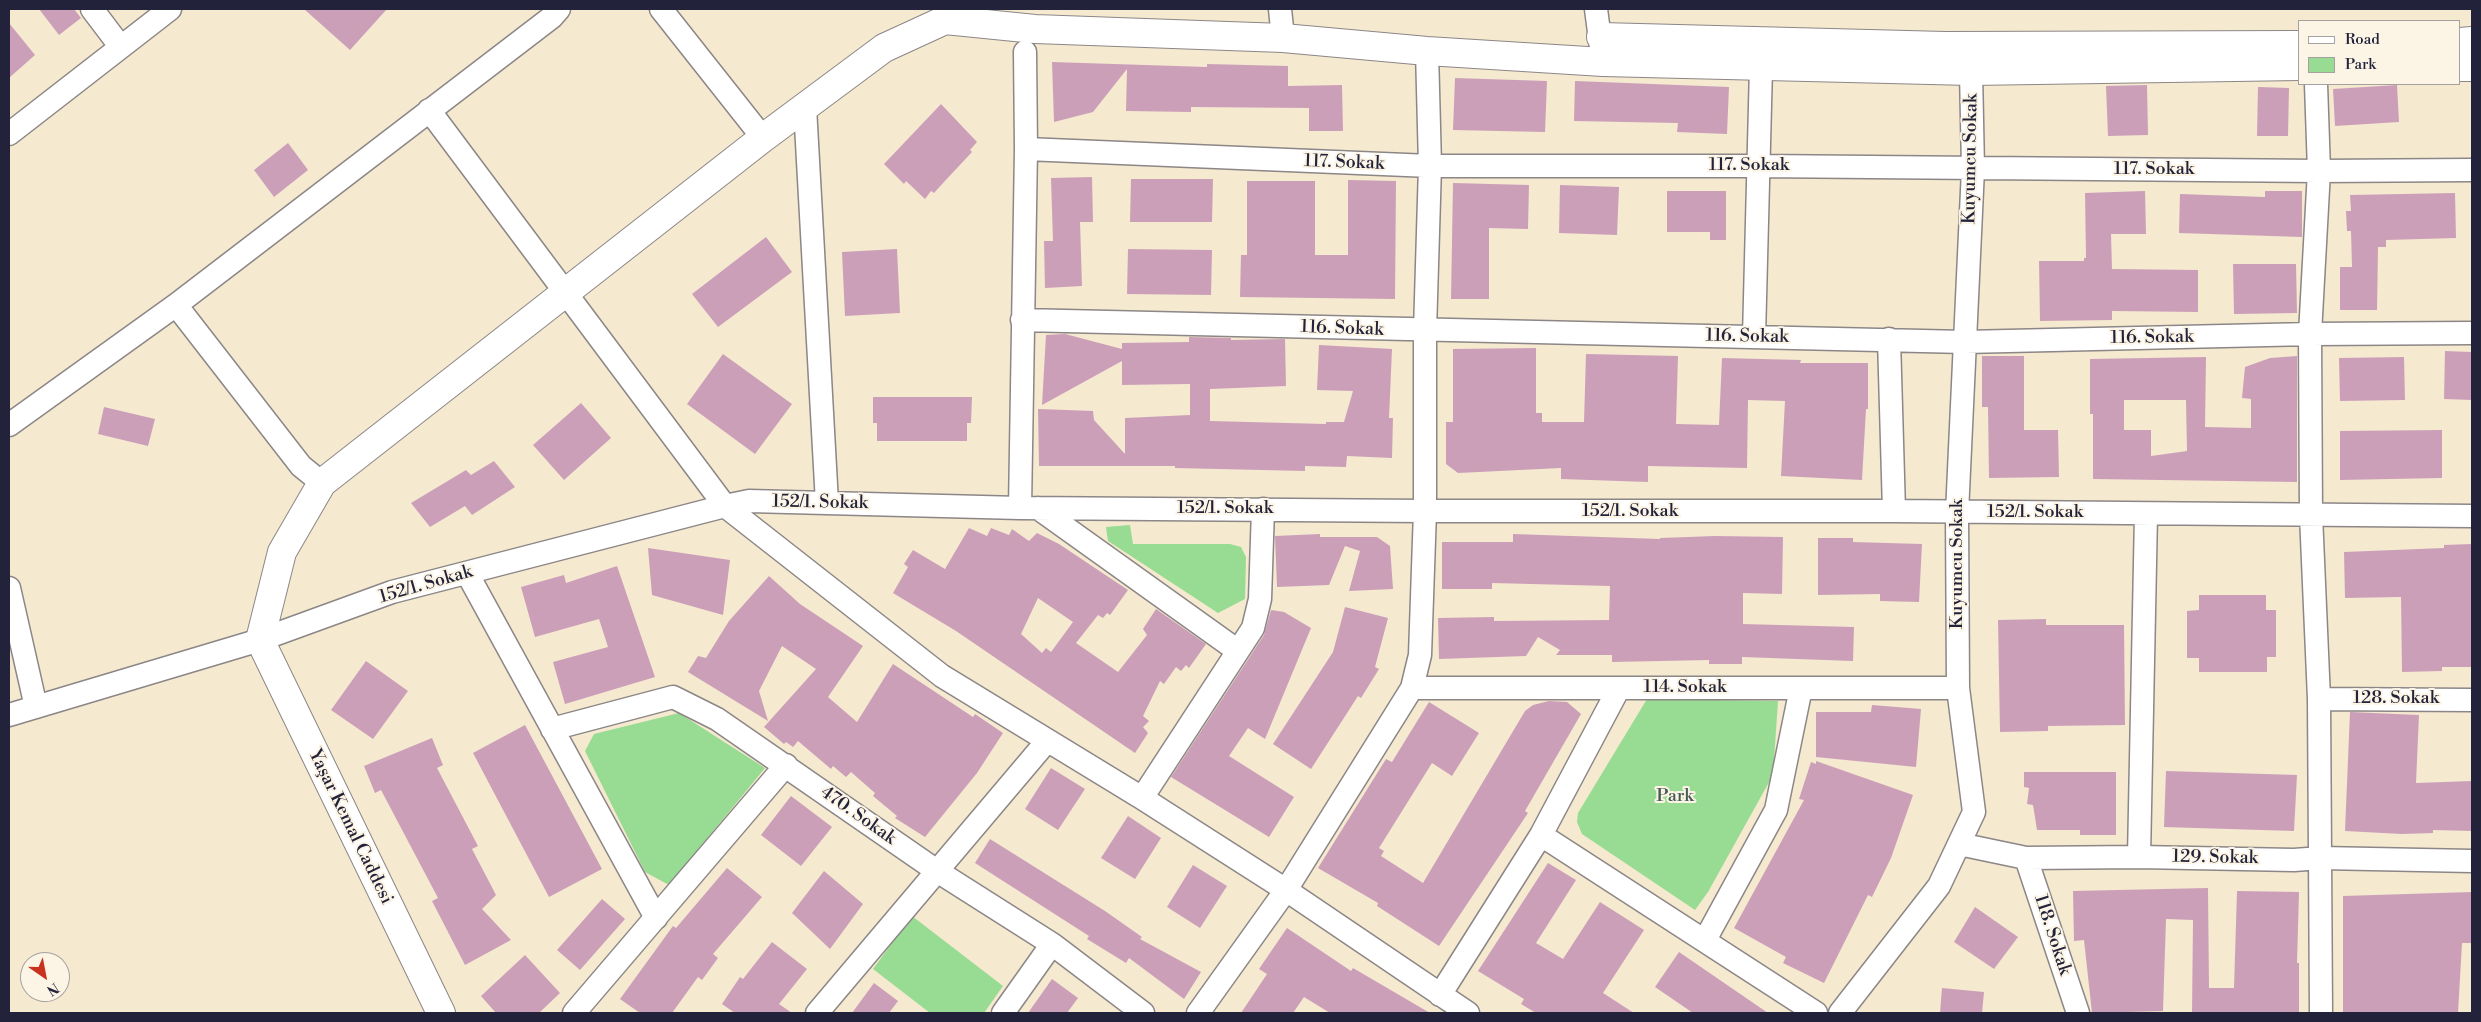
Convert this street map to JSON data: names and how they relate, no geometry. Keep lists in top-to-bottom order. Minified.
{"streets":{"street":["Kuyumcu Sokak","117. Sokak","116. Sokak","152/1. Sokak","114. Sokak","128. Sokak","470. Sokak","Yaşar Kemal Caddesi","129. Sokak","118. Sokak"]},"crossings":[["Kuyumcu Sokak","117. Sokak"],["Kuyumcu Sokak","116. Sokak"],["Kuyumcu Sokak","152/1. Sokak"],["Kuyumcu Sokak","114. Sokak"],["Kuyumcu Sokak","129. Sokak"],["152/1. Sokak","Yaşar Kemal Caddesi"],["129. Sokak","118. Sokak"]],"parks":["Park"],"legend":["Road","Park"],"north":"bottom right"}
